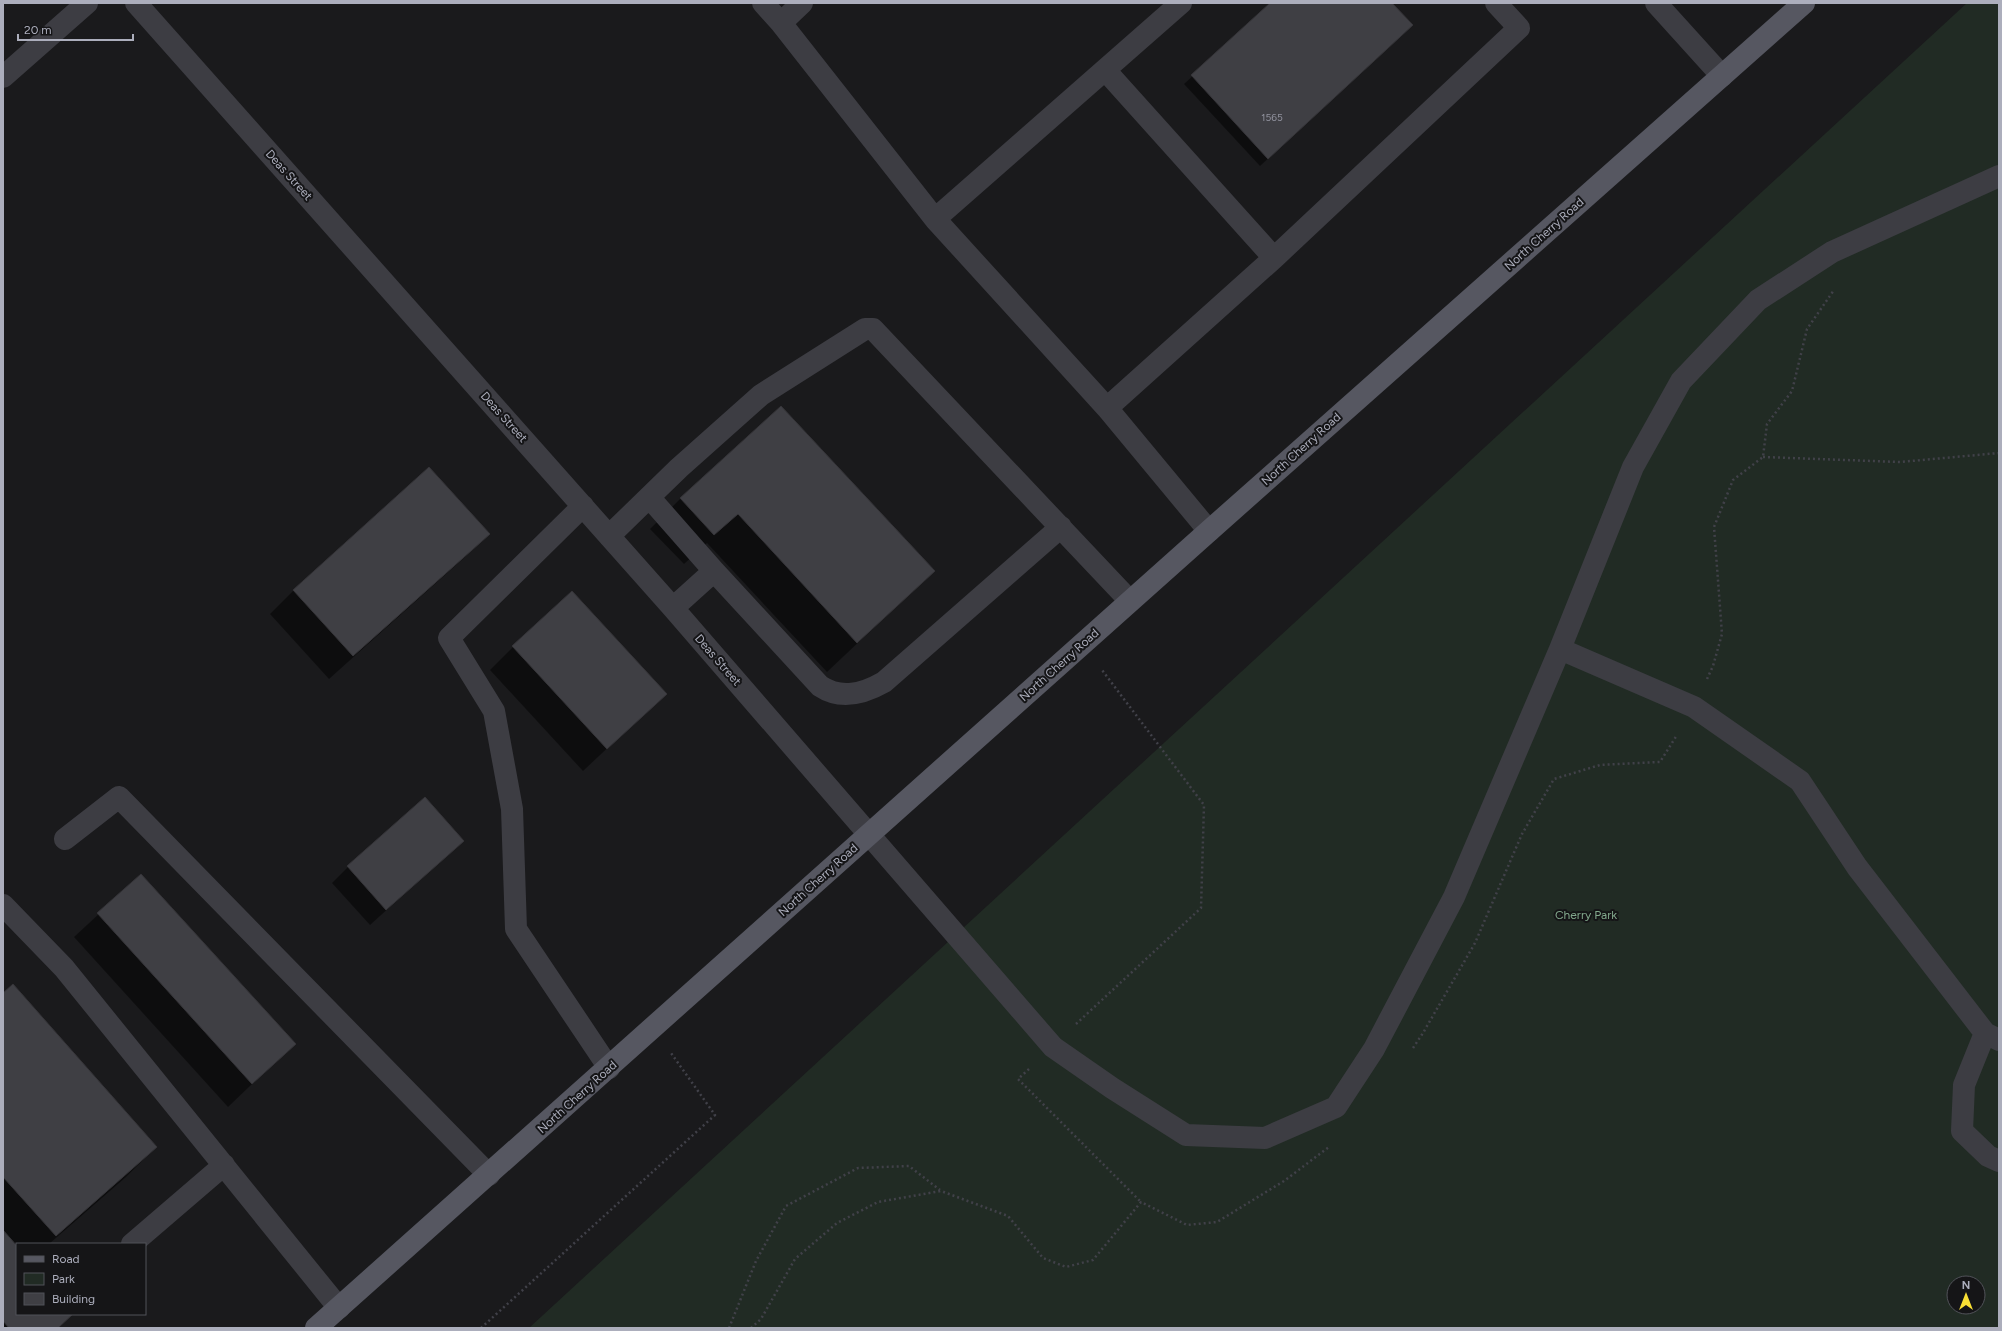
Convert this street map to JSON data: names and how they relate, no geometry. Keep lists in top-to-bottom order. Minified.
{"streets":{"main road":["North Cherry Road"],"street":["Deas Street"]},"crossings":[["Deas Street","North Cherry Road"]],"parks":["Cherry Park"],"house_numbers":["1565"],"legend":["Road","Park","Building"],"scale_bar":"20 m","north":"top"}
